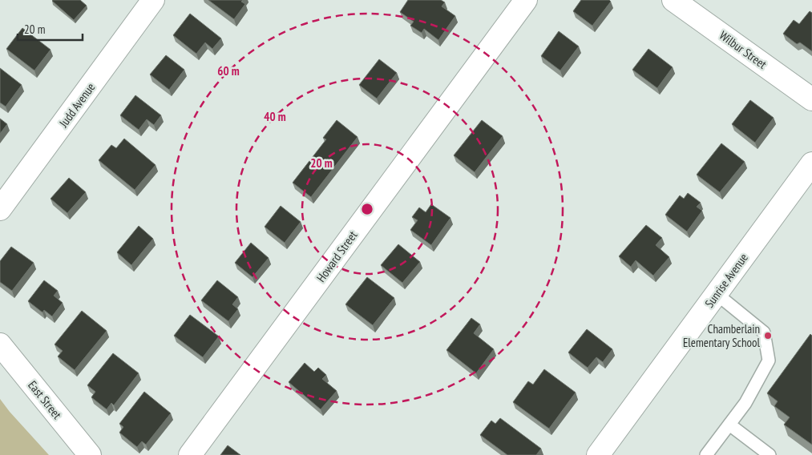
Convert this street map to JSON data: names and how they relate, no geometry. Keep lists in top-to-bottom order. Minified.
{"streets":{"street":["Wilbur Street","Judd Avenue","Howard Street","Sunrise Avenue","East Street"]},"places":["Chamberlain Elementary School"],"scale_bar":"20 m","rings":["60 m","40 m","20 m"]}
